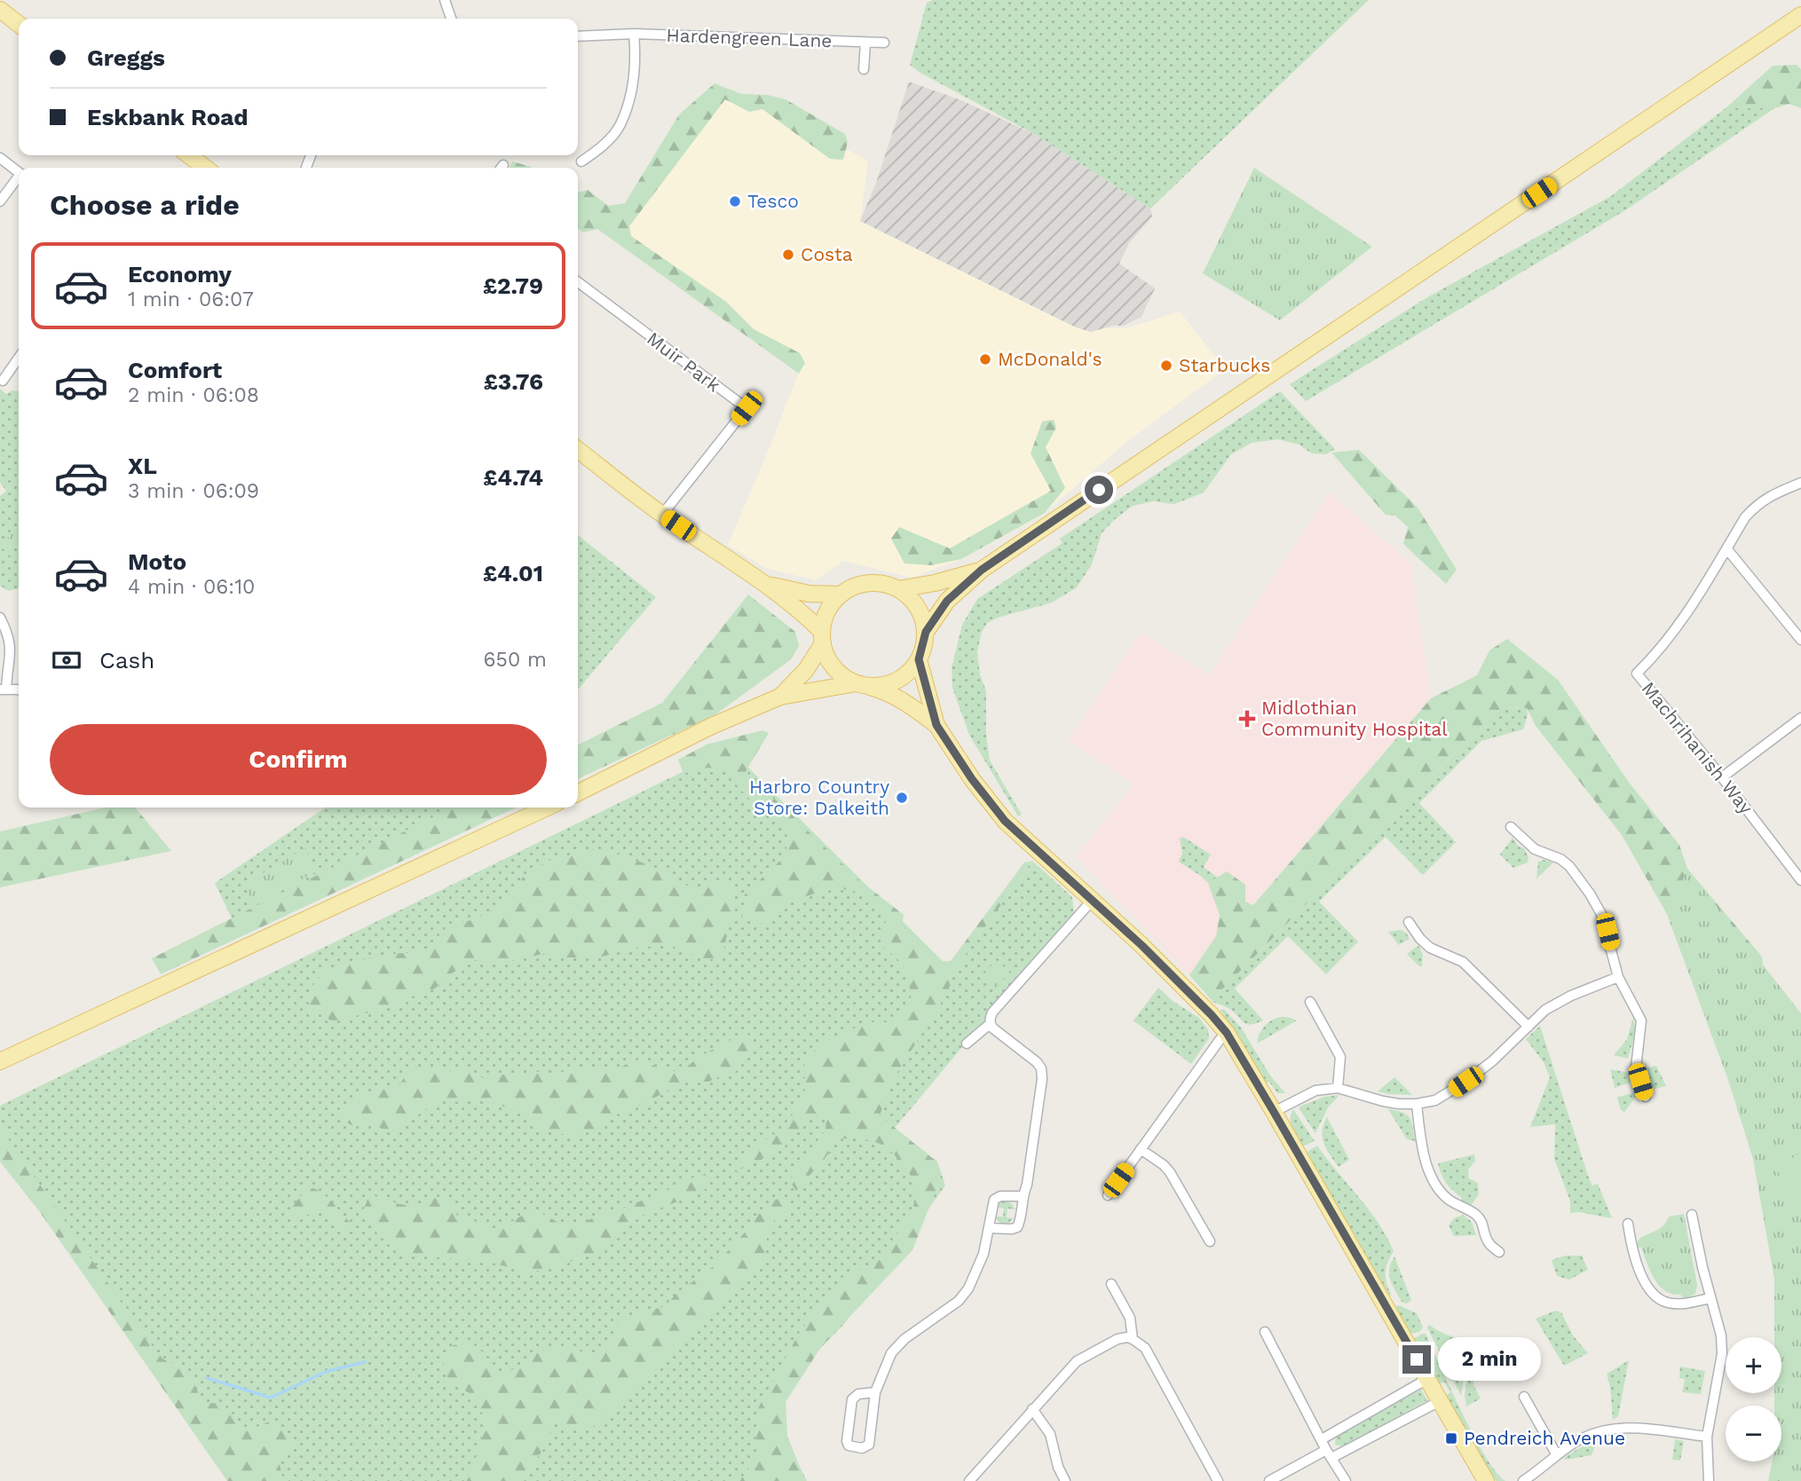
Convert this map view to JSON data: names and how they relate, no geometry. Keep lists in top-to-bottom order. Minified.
{"streets":{"street":["Hardengreen Lane","Muir Park","Machrihanish Way"]},"places":{"other":["Tesco","Costa","McDonald's","Starbucks","Harbro Country Store: Dalkeith"],"health":["Midlothian Community Hospital"],"transit":["Pendreich Avenue"]},"page":{"banner":["Greggs","Eskbank Road"],"heading":"Choose a ride","list":[{"name":"Economy","note":"1 min · 06:07","value":"£2.79"},{"name":"Comfort","note":"2 min · 06:08","value":"£3.76"},{"name":"XL","note":"3 min · 06:09","value":"£4.74"},{"name":"Moto","note":"4 min · 06:10","value":"£4.01"}],"pay":["Cash","650 m"],"buttons":"Confirm","map_buttons":["+","−"],"bubble":"2 min"}}
